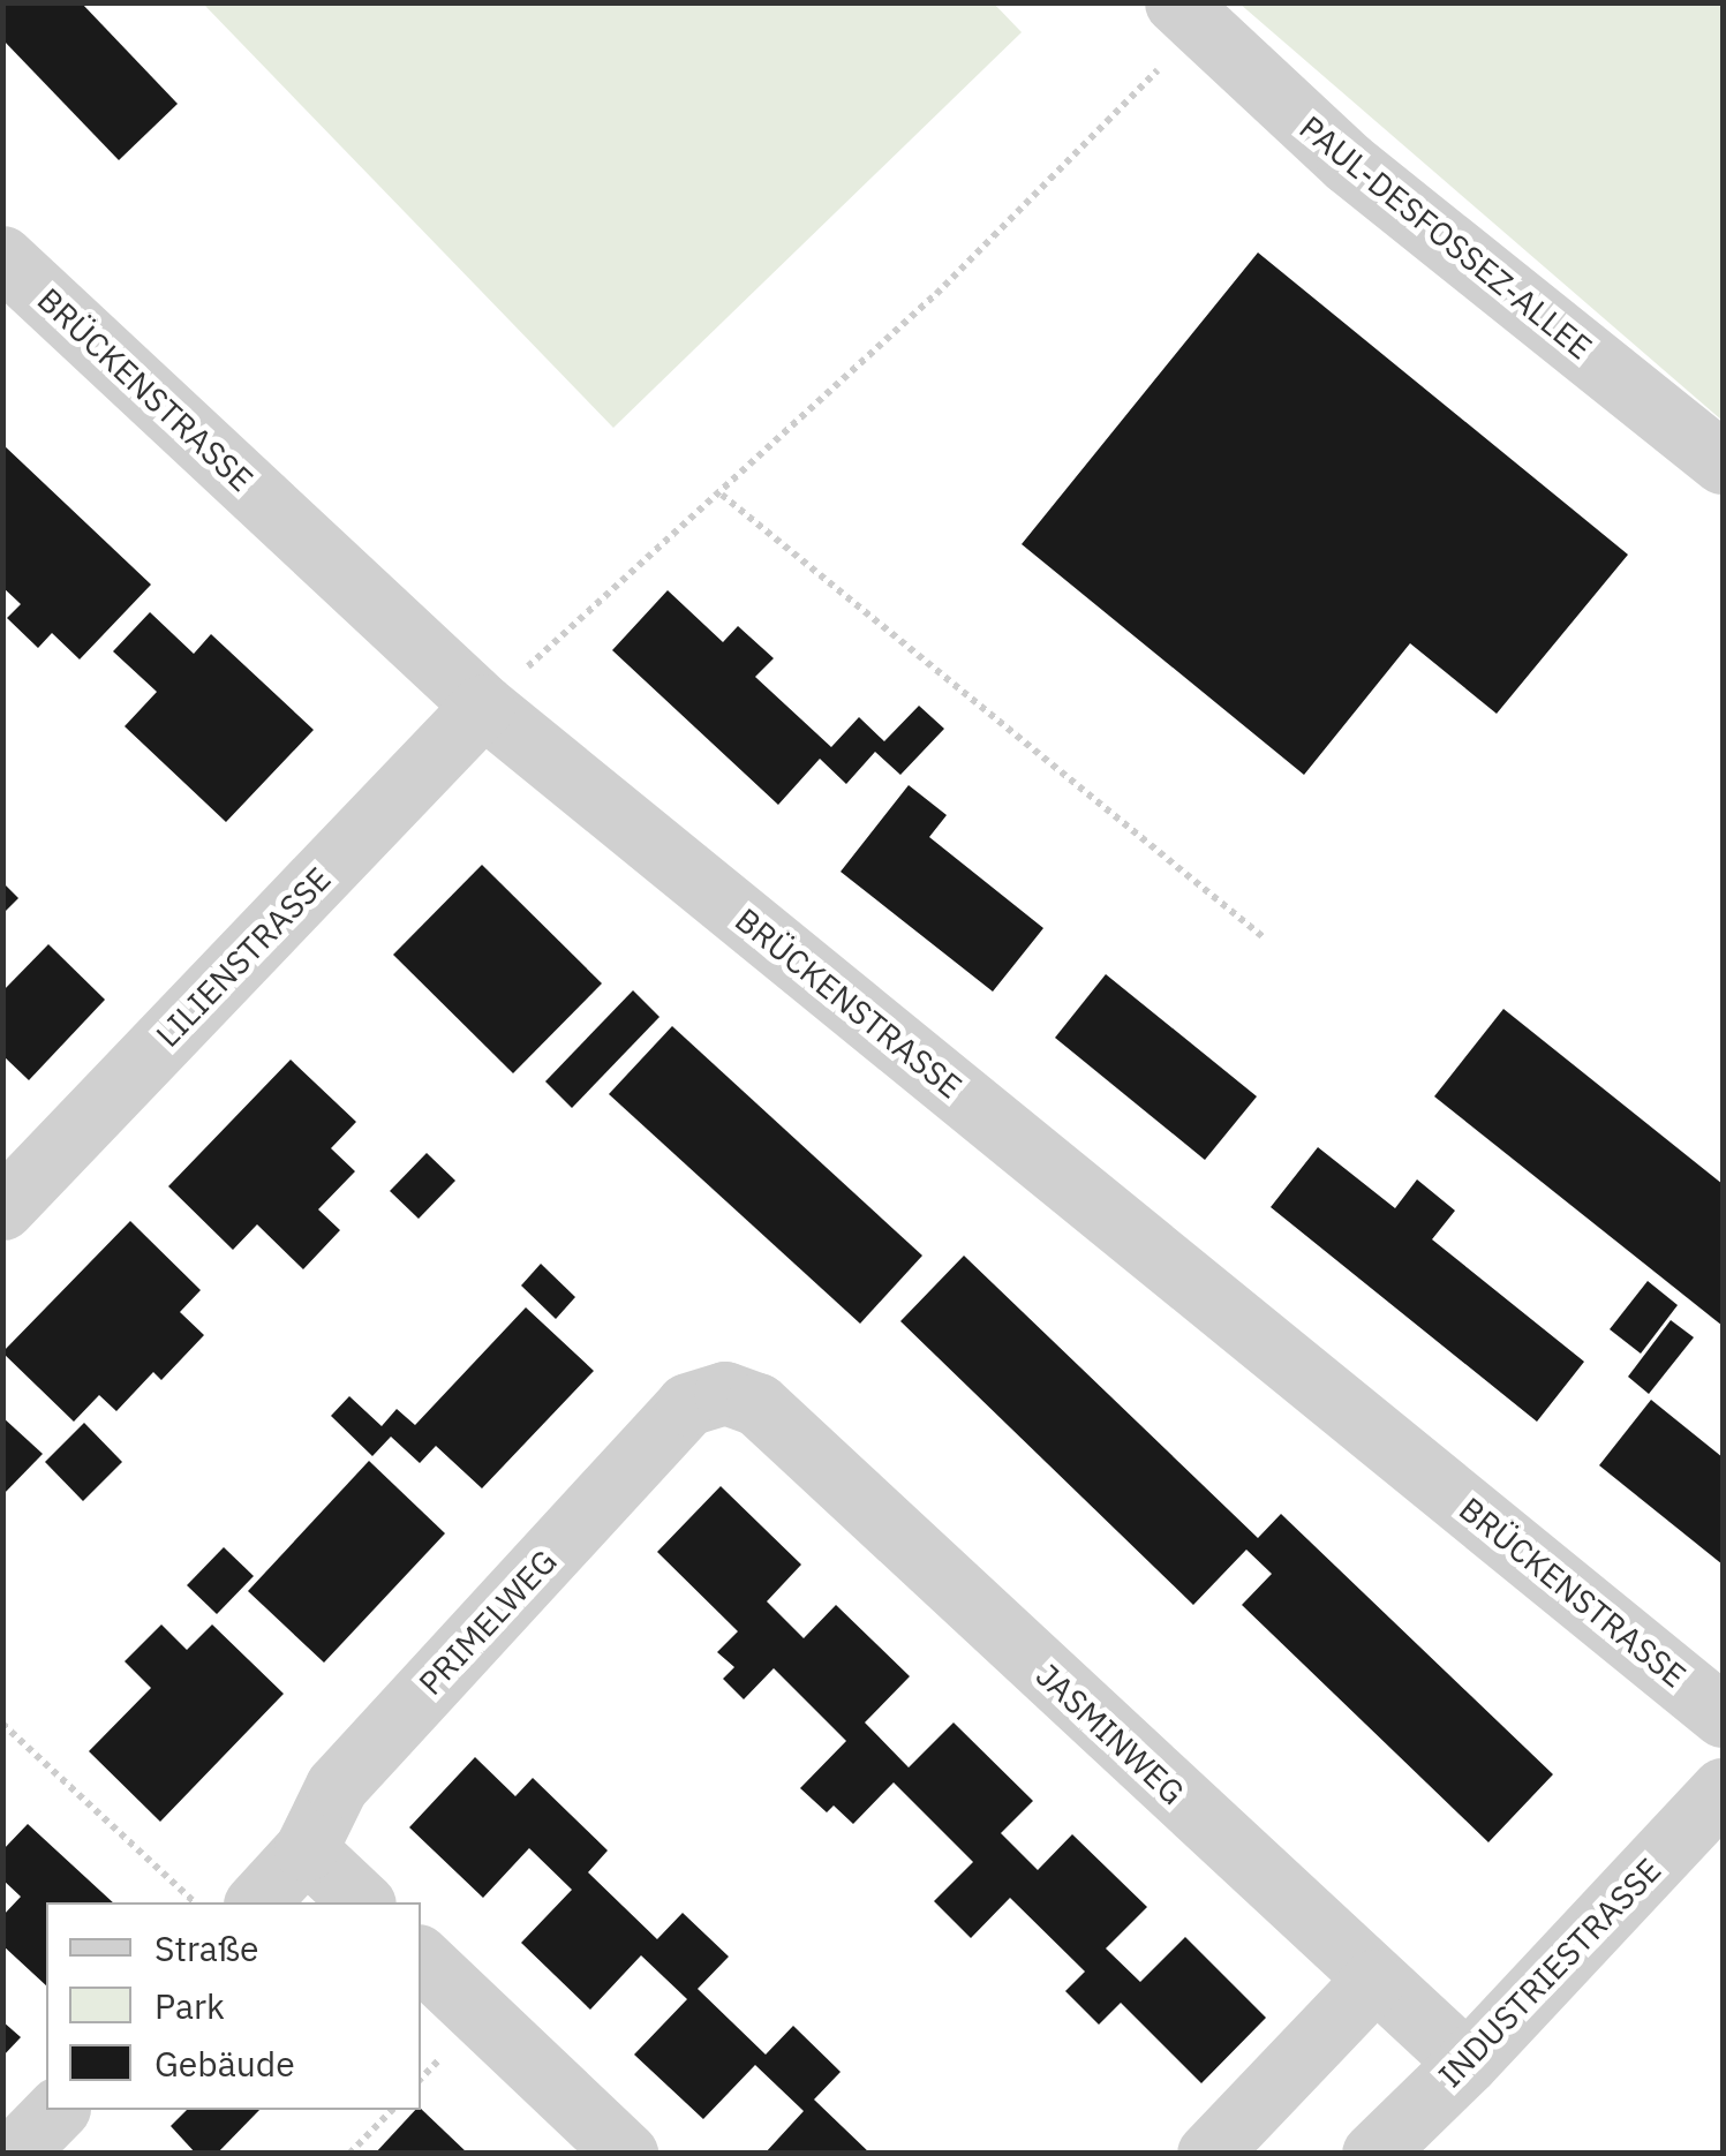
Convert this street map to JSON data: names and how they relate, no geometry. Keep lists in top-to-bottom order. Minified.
{"streets":{"street":["PAUL-DESFOSSEZ-ALLEE","BRÜCKENSTRASSE","LILIENSTRASSE","PRIMELWEG","JASMINWEG","INDUSTRIESTRASSE"]},"crossings":[["BRÜCKENSTRASSE","LILIENSTRASSE"],["PRIMELWEG","JASMINWEG"],["JASMINWEG","INDUSTRIESTRASSE"]],"legend":["Straße","Park","Gebäude"]}
